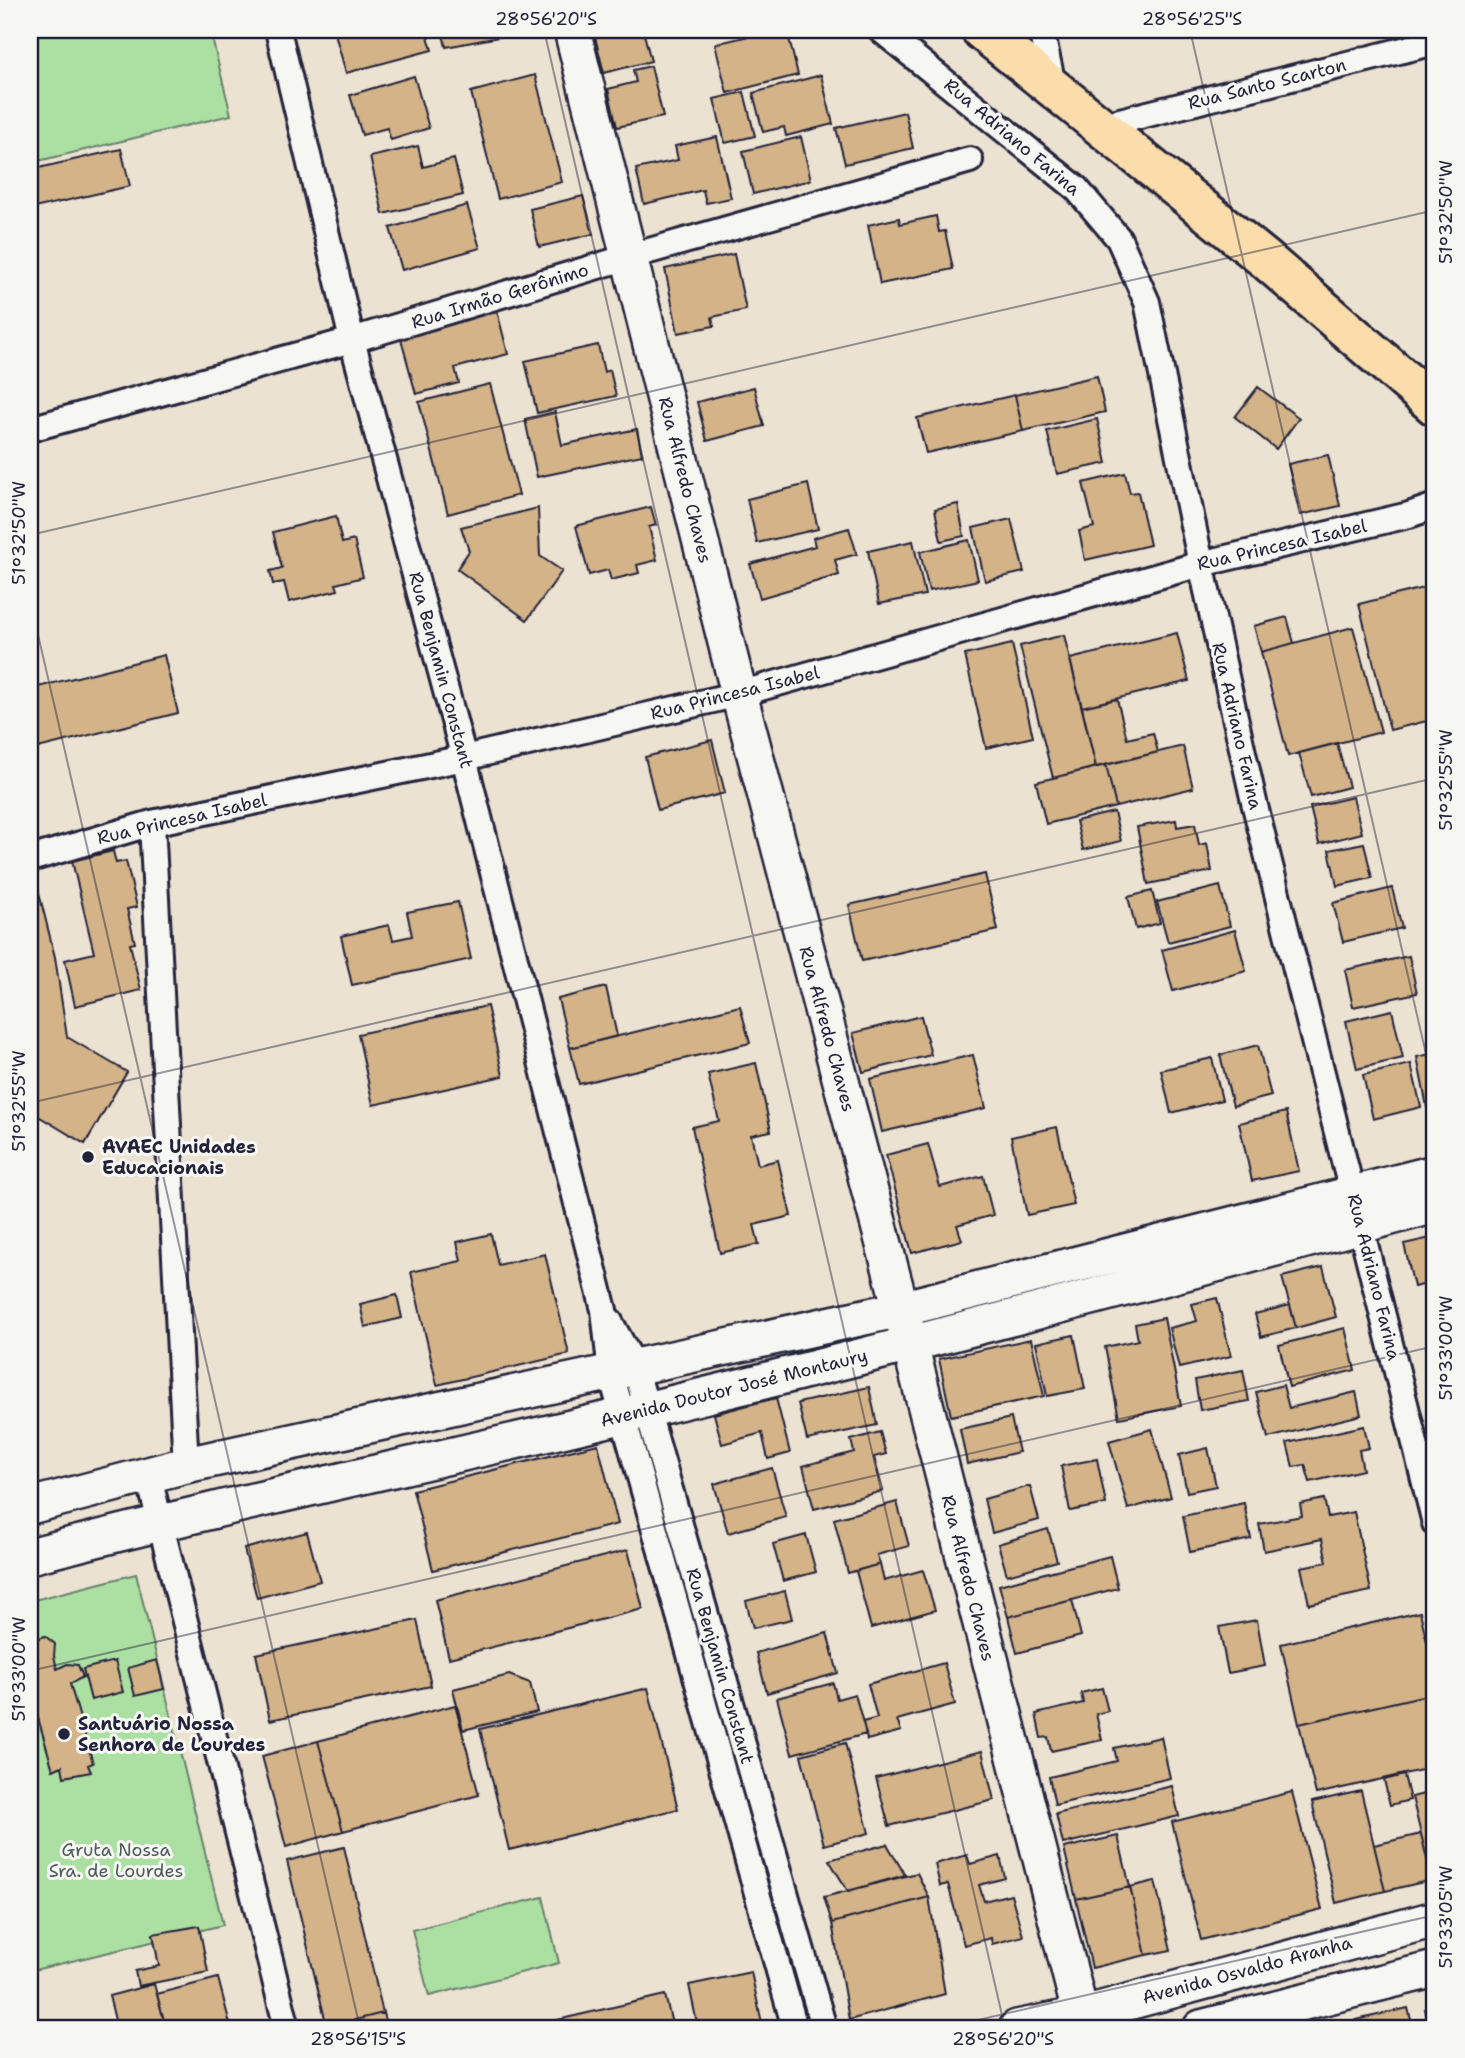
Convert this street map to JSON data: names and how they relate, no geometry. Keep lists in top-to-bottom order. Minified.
{"streets":{"street":["Rua Santo Scarton","Rua Adriano Farina","Rua Irmão Gerônimo","Rua Alfredo Chaves","Rua Princesa Isabel","Rua Benjamin Constant","Avenida Doutor José Montaury","Avenida Osvaldo Aranha"]},"crossings":[["Rua Adriano Farina","Rua Princesa Isabel"],["Rua Adriano Farina","Avenida Doutor José Montaury"],["Rua Irmão Gerônimo","Rua Alfredo Chaves"],["Rua Irmão Gerônimo","Rua Benjamin Constant"],["Rua Alfredo Chaves","Rua Princesa Isabel"],["Rua Alfredo Chaves","Avenida Doutor José Montaury"],["Rua Alfredo Chaves","Avenida Osvaldo Aranha"],["Rua Princesa Isabel","Rua Benjamin Constant"],["Rua Benjamin Constant","Avenida Doutor José Montaury"]],"parks":["Gruta Nossa Sra. de Lourdes"],"places":["AVAEC Unidades Educacionais","Santuário Nossa Senhora de Lourdes"],"coordinates":["28°56'20\"S","28°56'25\"S","51°32'50\"W","51°32'55\"W","51°33'00\"W","51°33'05\"W","28°56'15\"S"]}
